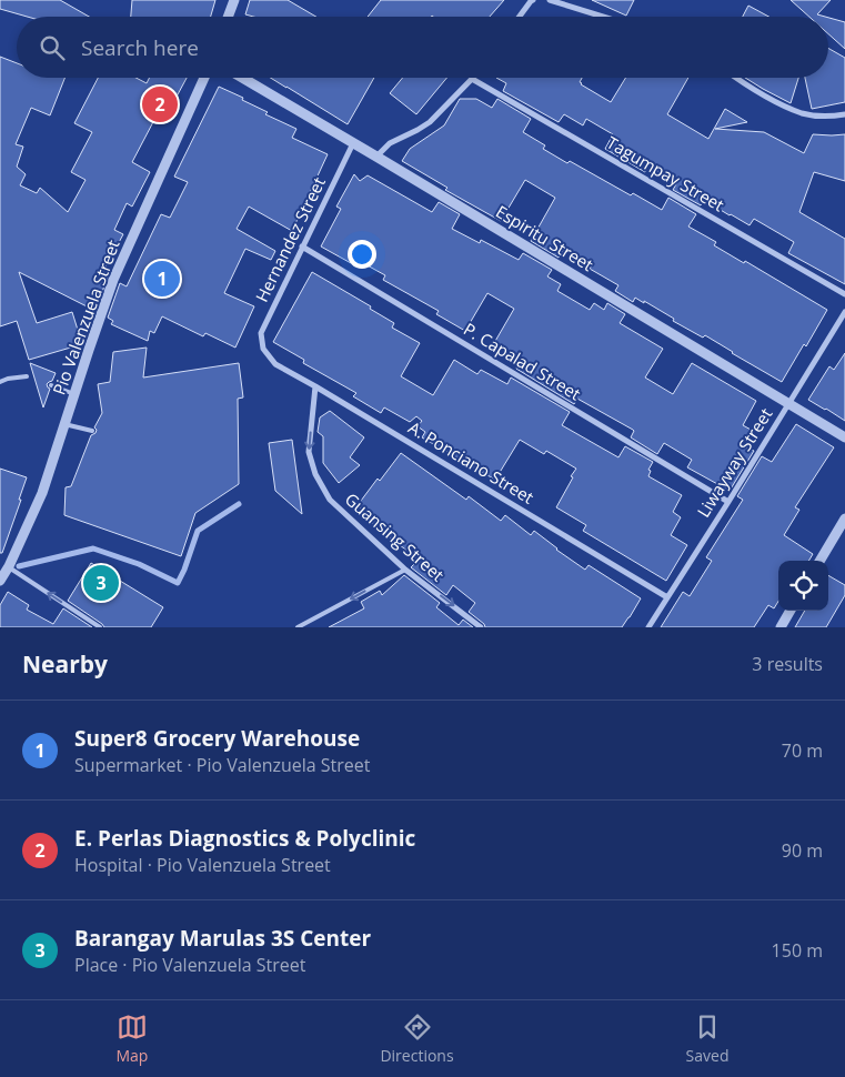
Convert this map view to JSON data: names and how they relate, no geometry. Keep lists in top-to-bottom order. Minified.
{"streets":{"street":["Tagumpay Street","Espiritu Street","Hernandez Street","Pio Valenzuela Street","P. Capalad Street","A. Ponciano Street","Liwayway Street","Guansing Street"]},"crossings":[["Espiritu Street","Hernandez Street"],["Espiritu Street","Liwayway Street"],["Hernandez Street","P. Capalad Street"],["Hernandez Street","A. Ponciano Street"],["P. Capalad Street","Liwayway Street"],["A. Ponciano Street","Liwayway Street"],["A. Ponciano Street","Guansing Street"]],"one_way":["Guansing Street"],"page":{"search":"Search here","pins":["2","1","3"],"heading":["Nearby","3 results"],"list":[{"mark":"1","name":"Super8 Grocery Warehouse","note":"Supermarket · Pio Valenzuela Street","value":"70 m"},{"mark":"2","name":"E. Perlas Diagnostics & Polyclinic","note":"Hospital · Pio Valenzuela Street","value":"90 m"},{"mark":"3","name":"Barangay Marulas 3S Center","note":"Place · Pio Valenzuela Street","value":"150 m"}],"nav":["Map","Directions","Saved"]}}
